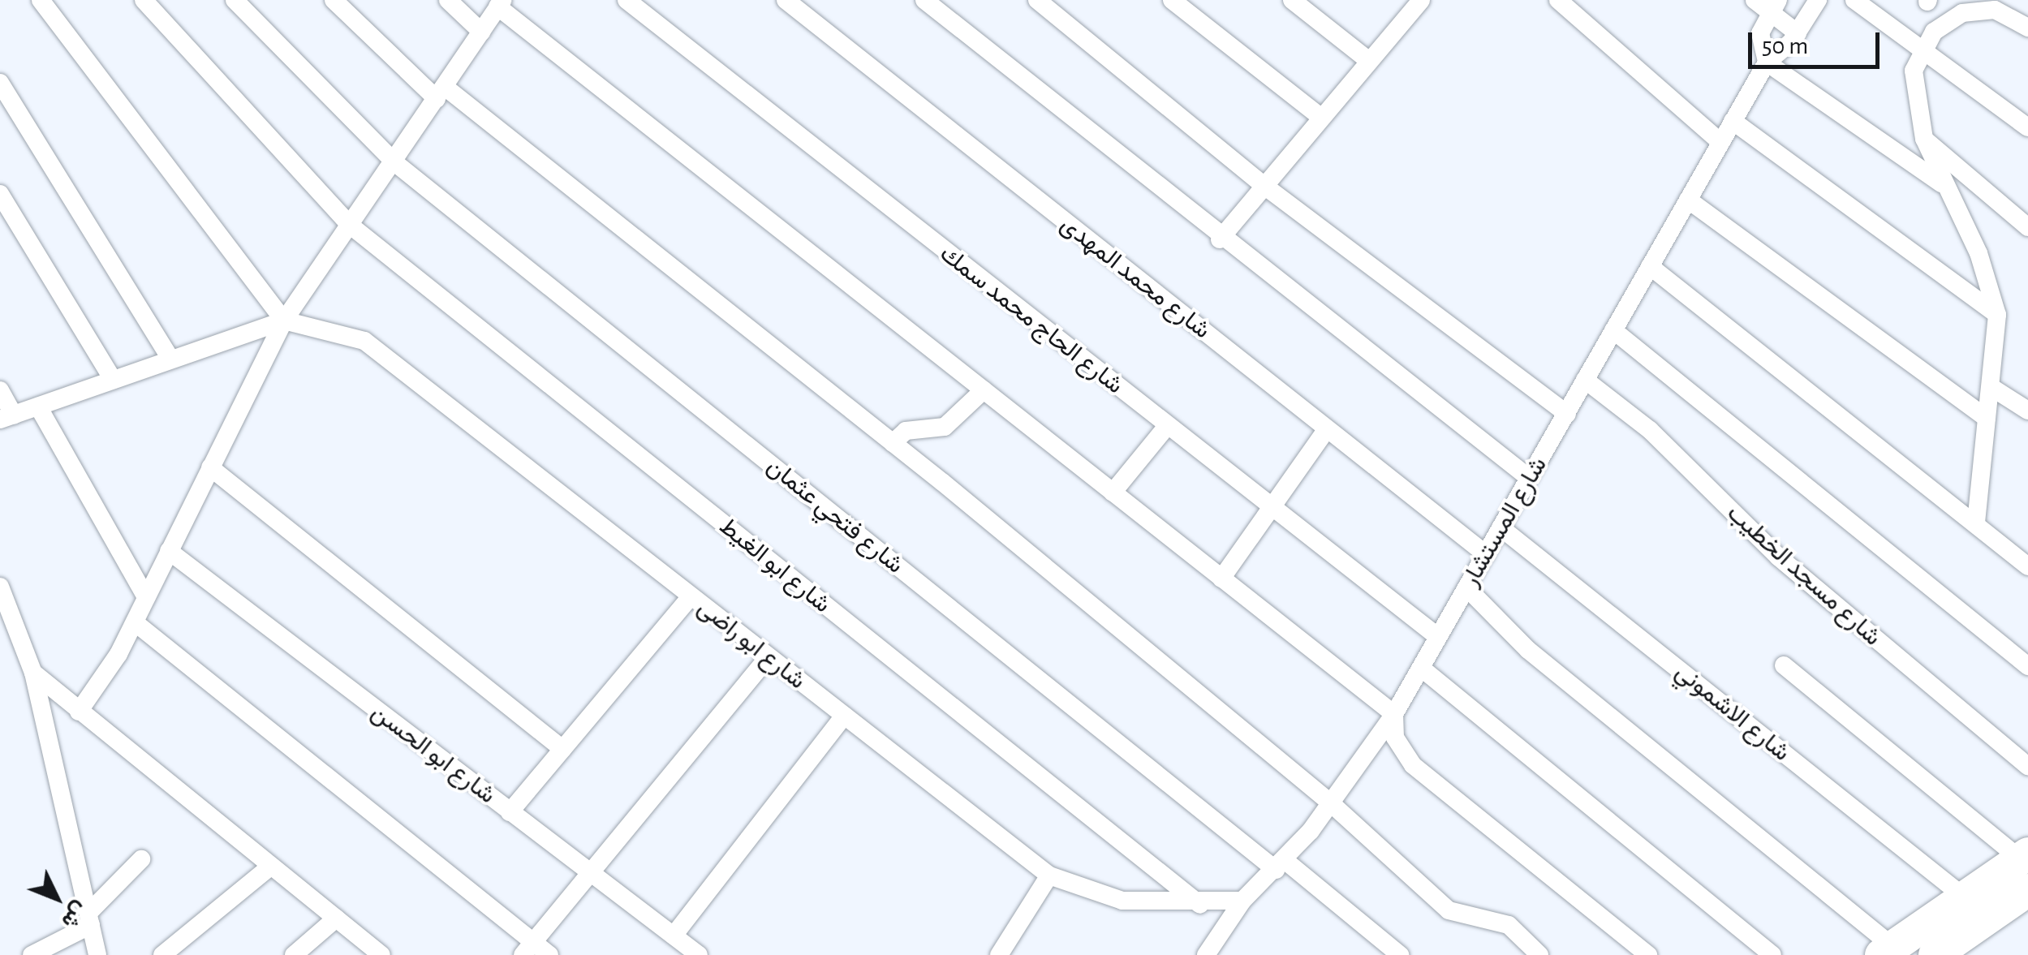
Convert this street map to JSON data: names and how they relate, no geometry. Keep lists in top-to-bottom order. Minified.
{"streets":{"street":["شارع محمد المهدى","شارع الحاج محمد سمك","شارع فتحي عثمان","شارع المستشار","شارع ابو الغيط","شارع مسجد الخطيب","شارع ابو راضى","شارع الاشموني","شارع ابو الحسن"]},"crossings":[["شارع محمد المهدى","شارع المستشار"],["شارع الحاج محمد سمك","شارع المستشار"],["شارع فتحي عثمان","شارع المستشار"],["شارع المستشار","شارع مسجد الخطيب"],["شارع المستشار","شارع ابو راضى"],["شارع المستشار","شارع الاشموني"],["شارع ابو الغيط","شارع ابو راضى"]],"scale_bar":"50 m","north":"bottom right"}
